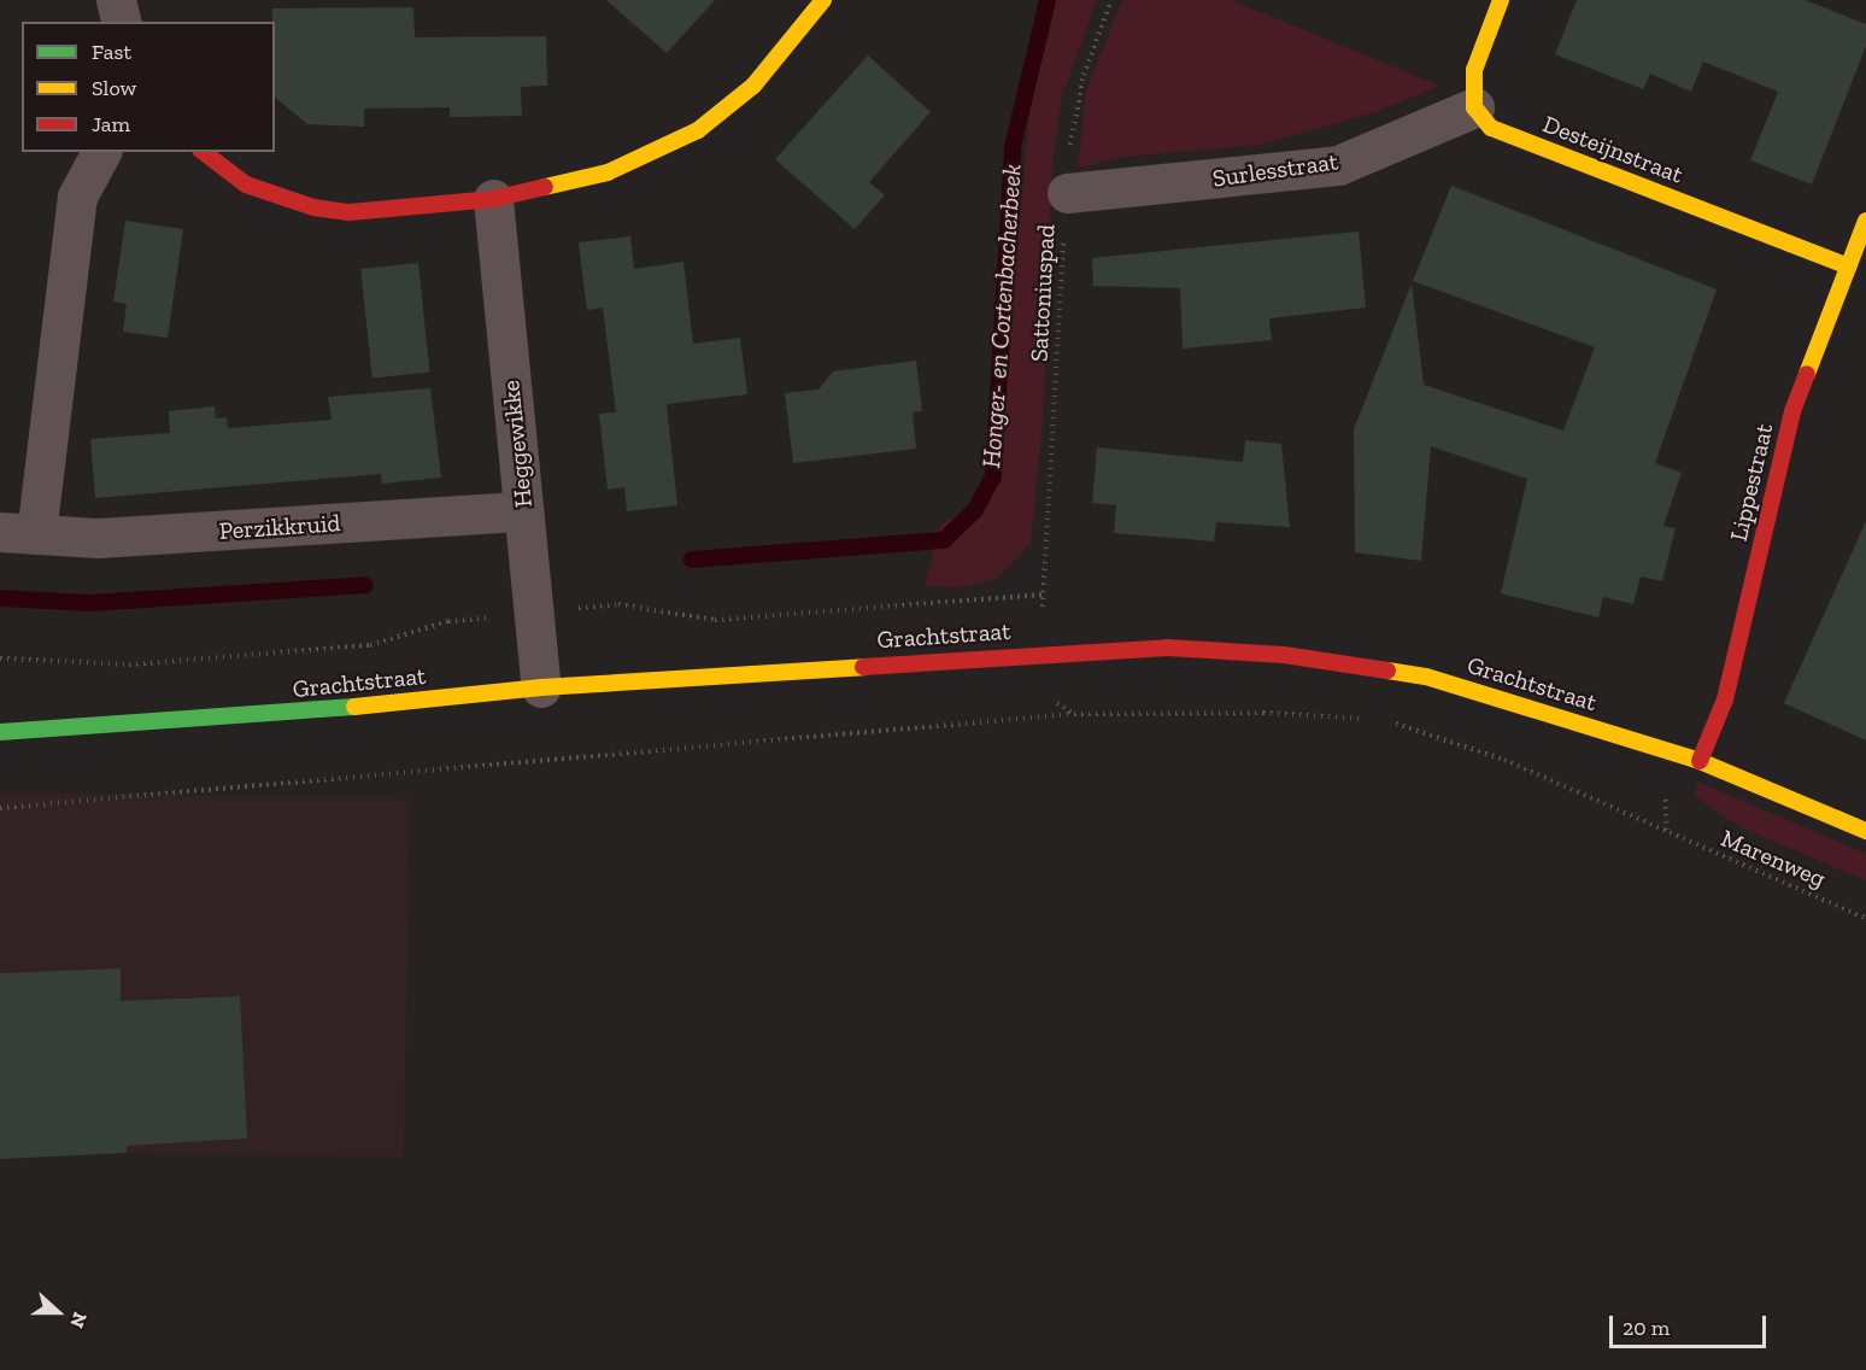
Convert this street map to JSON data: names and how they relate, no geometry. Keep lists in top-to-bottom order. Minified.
{"streets":{"street":["Desteijnstraat","Surlesstraat","Heggewikke","Lippestraat","Perzikkruid","Grachtstraat"],"path":["Sattoniuspad","Marenweg"]},"crossings":[["Desteijnstraat","Surlesstraat"],["Desteijnstraat","Lippestraat"],["Surlesstraat","Sattoniuspad"],["Heggewikke","Perzikkruid"],["Heggewikke","Grachtstraat"],["Lippestraat","Grachtstraat"]],"water":["Honger- en Cortenbacherbeek"],"legend":["Fast","Slow","Jam"],"scale_bar":"20 m","north":"right"}
